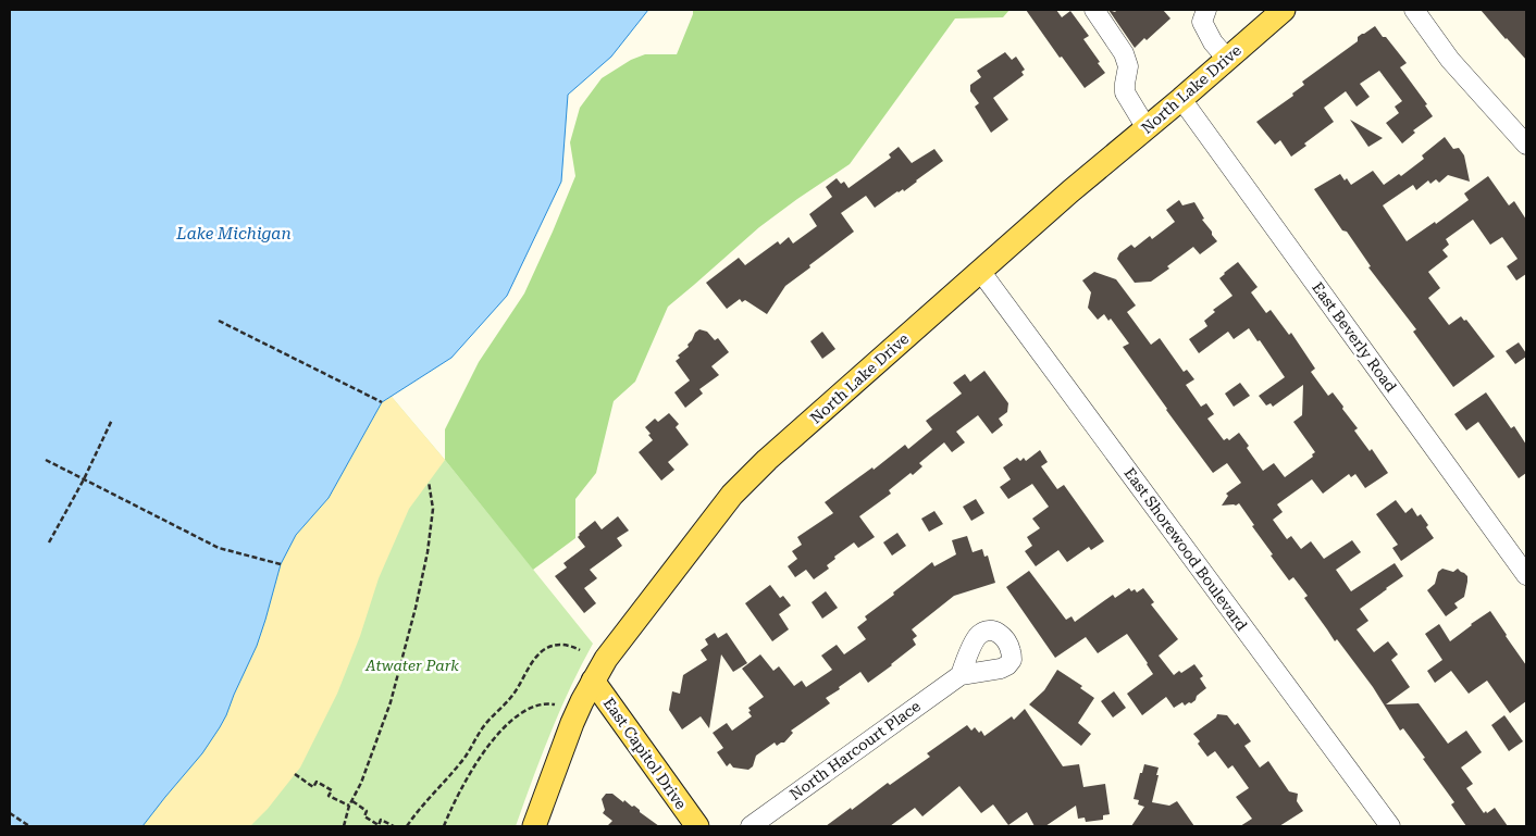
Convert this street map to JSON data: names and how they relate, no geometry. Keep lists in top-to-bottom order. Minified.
{"streets":{"main road":["North Lake Drive","East Capitol Drive"],"street":["East Beverly Road","East Shorewood Boulevard","North Harcourt Place"]},"crossings":[["North Lake Drive","East Beverly Road"],["North Lake Drive","East Shorewood Boulevard"],["North Lake Drive","East Capitol Drive"]],"water":["Lake Michigan"],"parks":["Atwater Park"]}
